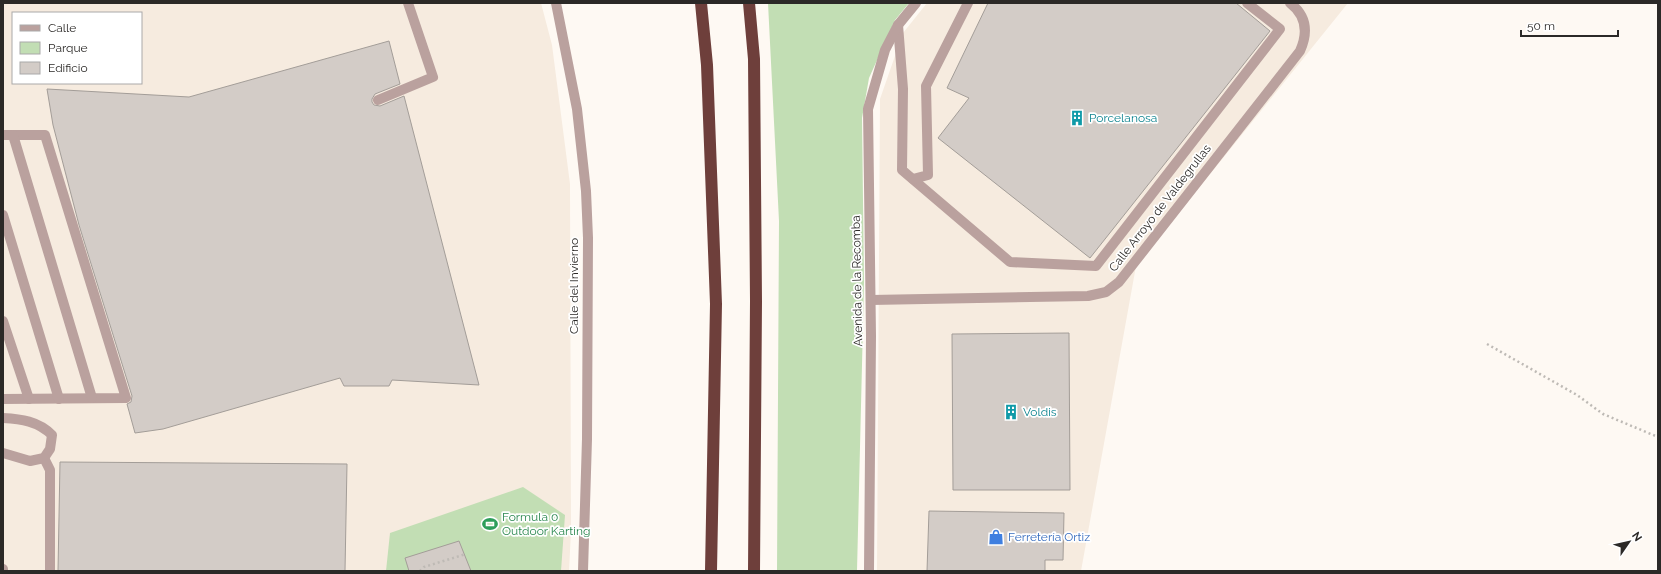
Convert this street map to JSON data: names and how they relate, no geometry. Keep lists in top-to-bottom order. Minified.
{"streets":{"street":["Calle Arroyo de Valdegrullas","Avenida de la Recomba","Calle del Invierno"]},"crossings":[["Calle Arroyo de Valdegrullas","Avenida de la Recomba"]],"places":{"building":["Porcelanosa","Voldis"],"sports":["Formula 0 Outdoor Karting"],"shop":["Ferretería Ortiz"]},"legend":["Calle","Parque","Edificio"],"scale_bar":"50 m","north":"top right"}
